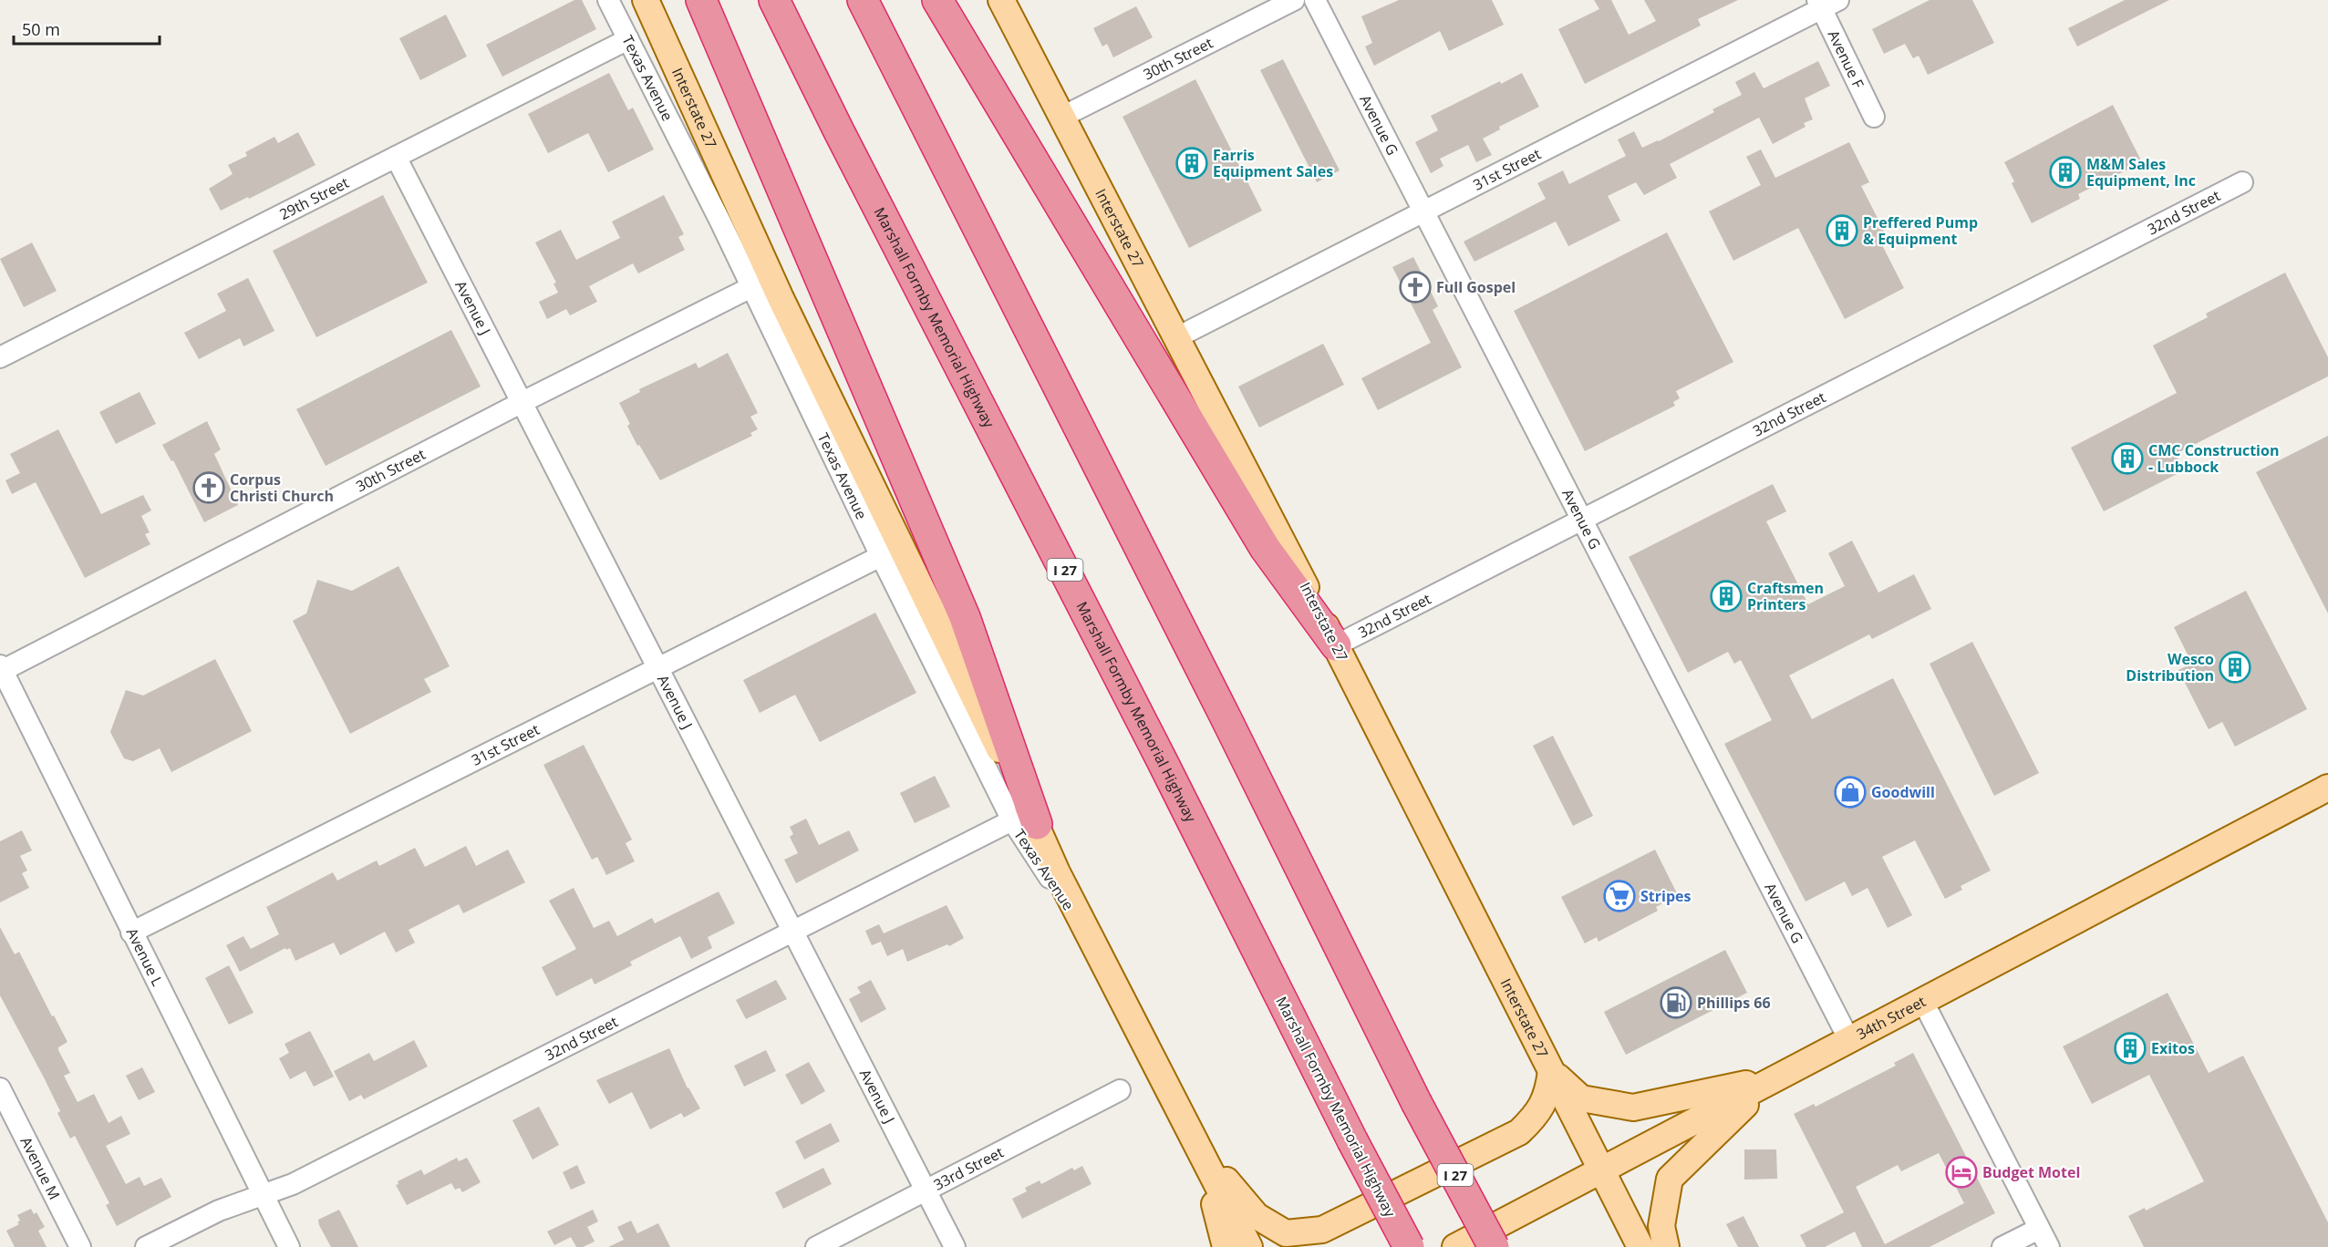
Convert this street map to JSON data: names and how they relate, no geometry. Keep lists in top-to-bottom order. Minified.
{"streets":{"highway":["Marshall Formby Memorial Highway","I 27"],"main road":["Interstate 27","34th Street"],"street":["30th Street","Avenue F","Texas Avenue","Avenue G","31st Street","29th Street","32nd Street","Avenue J","Avenue L","Avenue M","33rd Street"]},"crossings":[["30th Street","Texas Avenue"],["30th Street","Interstate 27"],["30th Street","Avenue J"],["30th Street","Avenue L"],["Avenue F","31st Street"],["Texas Avenue","Interstate 27"],["Texas Avenue","31st Street"],["Texas Avenue","29th Street"],["Texas Avenue","32nd Street"],["Interstate 27","31st Street"],["Interstate 27","32nd Street"],["Interstate 27","34th Street"],["Avenue G","31st Street"],["Avenue G","32nd Street"],["Avenue G","34th Street"],["31st Street","Avenue J"],["31st Street","Avenue L"],["29th Street","Avenue J"],["32nd Street","Avenue J"],["32nd Street","Avenue L"],["Avenue J","33rd Street"]],"places":{"building":["Farris Equipment Sales","M&M Sales Equipment, Inc","Preffered Pump & Equipment","CMC Construction - Lubbock","Craftsmen Printers","Wesco Distribution","Exitos"],"church":["Full Gospel","Corpus Christi Church"],"shop":["Goodwill"],"supermarket":["Stripes"],"fuel station":["Phillips 66"],"hotel":["Budget Motel"]},"scale_bar":"50 m"}
